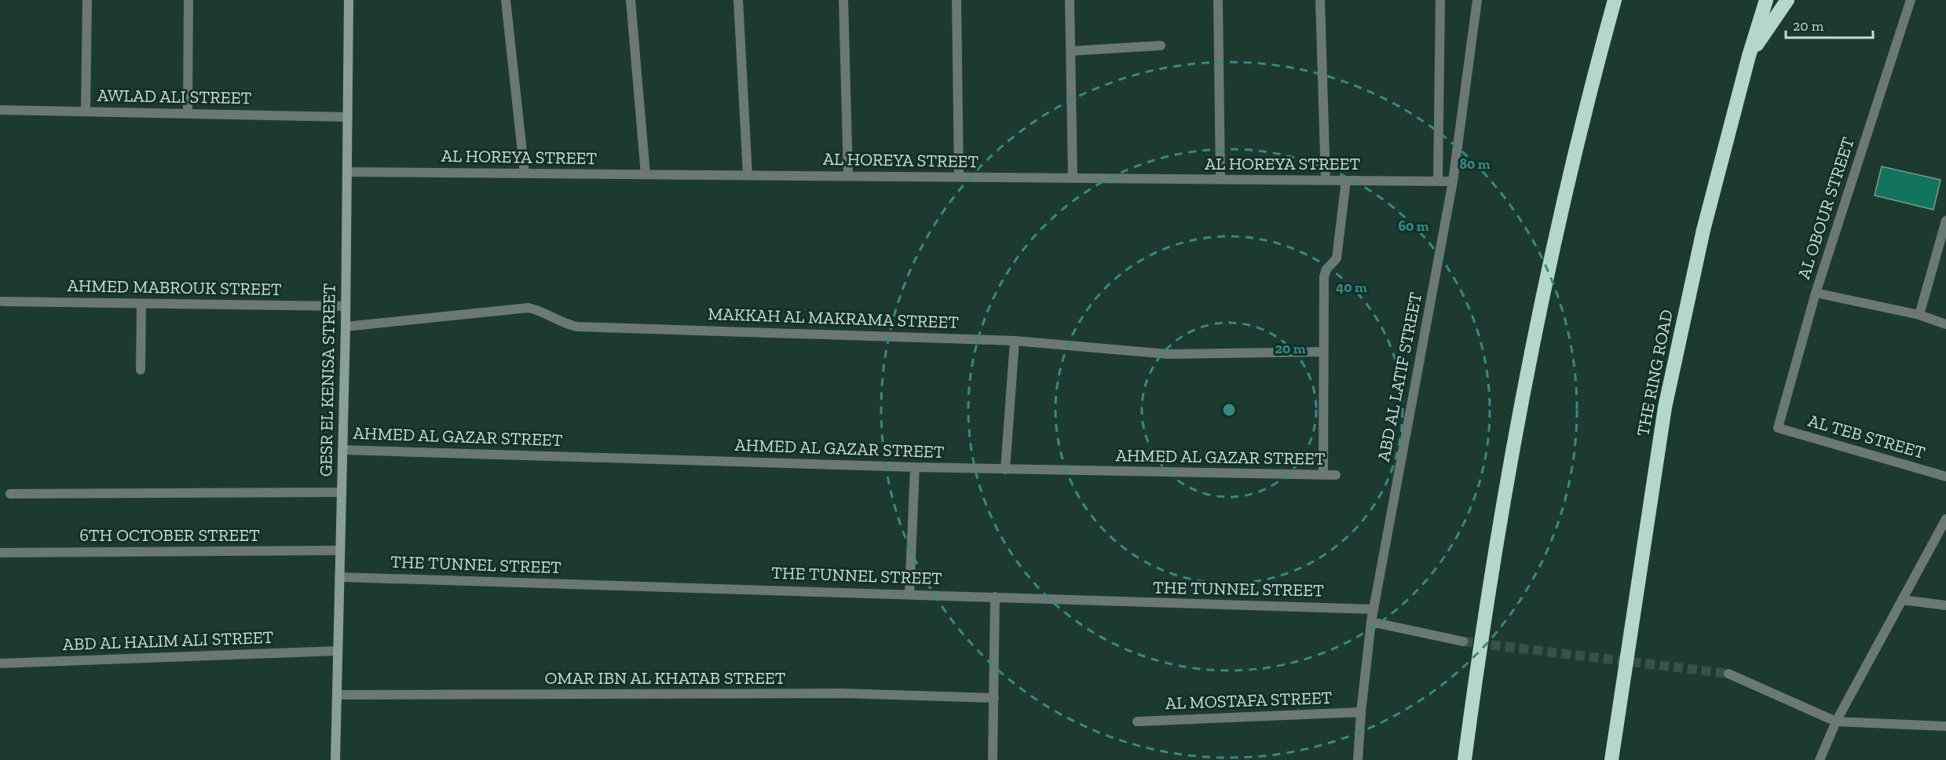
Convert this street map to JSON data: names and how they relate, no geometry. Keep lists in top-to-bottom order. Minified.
{"streets":{"highway":["THE RING ROAD"],"main road":["GESR EL KENISA STREET"],"street":["AWLAD ALI STREET","AL HOREYA STREET","AL OBOUR STREET","AHMED MABROUK STREET","MAKKAH AL MAKRAMA STREET","ABD AL LATIF STREET","AHMED AL GAZAR STREET","AL TEB STREET","6TH OCTOBER STREET","THE TUNNEL STREET","ABD AL HALIM ALI STREET","OMAR IBN AL KHATAB STREET","AL MOSTAFA STREET"]},"crossings":[["AWLAD ALI STREET","GESR EL KENISA STREET"],["AL HOREYA STREET","ABD AL LATIF STREET"],["AL HOREYA STREET","GESR EL KENISA STREET"],["AL OBOUR STREET","AL TEB STREET"],["AHMED MABROUK STREET","GESR EL KENISA STREET"],["MAKKAH AL MAKRAMA STREET","GESR EL KENISA STREET"],["ABD AL LATIF STREET","THE TUNNEL STREET"],["ABD AL LATIF STREET","AL MOSTAFA STREET"],["GESR EL KENISA STREET","AHMED AL GAZAR STREET"],["GESR EL KENISA STREET","6TH OCTOBER STREET"],["GESR EL KENISA STREET","THE TUNNEL STREET"],["GESR EL KENISA STREET","ABD AL HALIM ALI STREET"],["GESR EL KENISA STREET","OMAR IBN AL KHATAB STREET"]],"scale_bar":"20 m","rings":["80 m","60 m","40 m","20 m"]}
